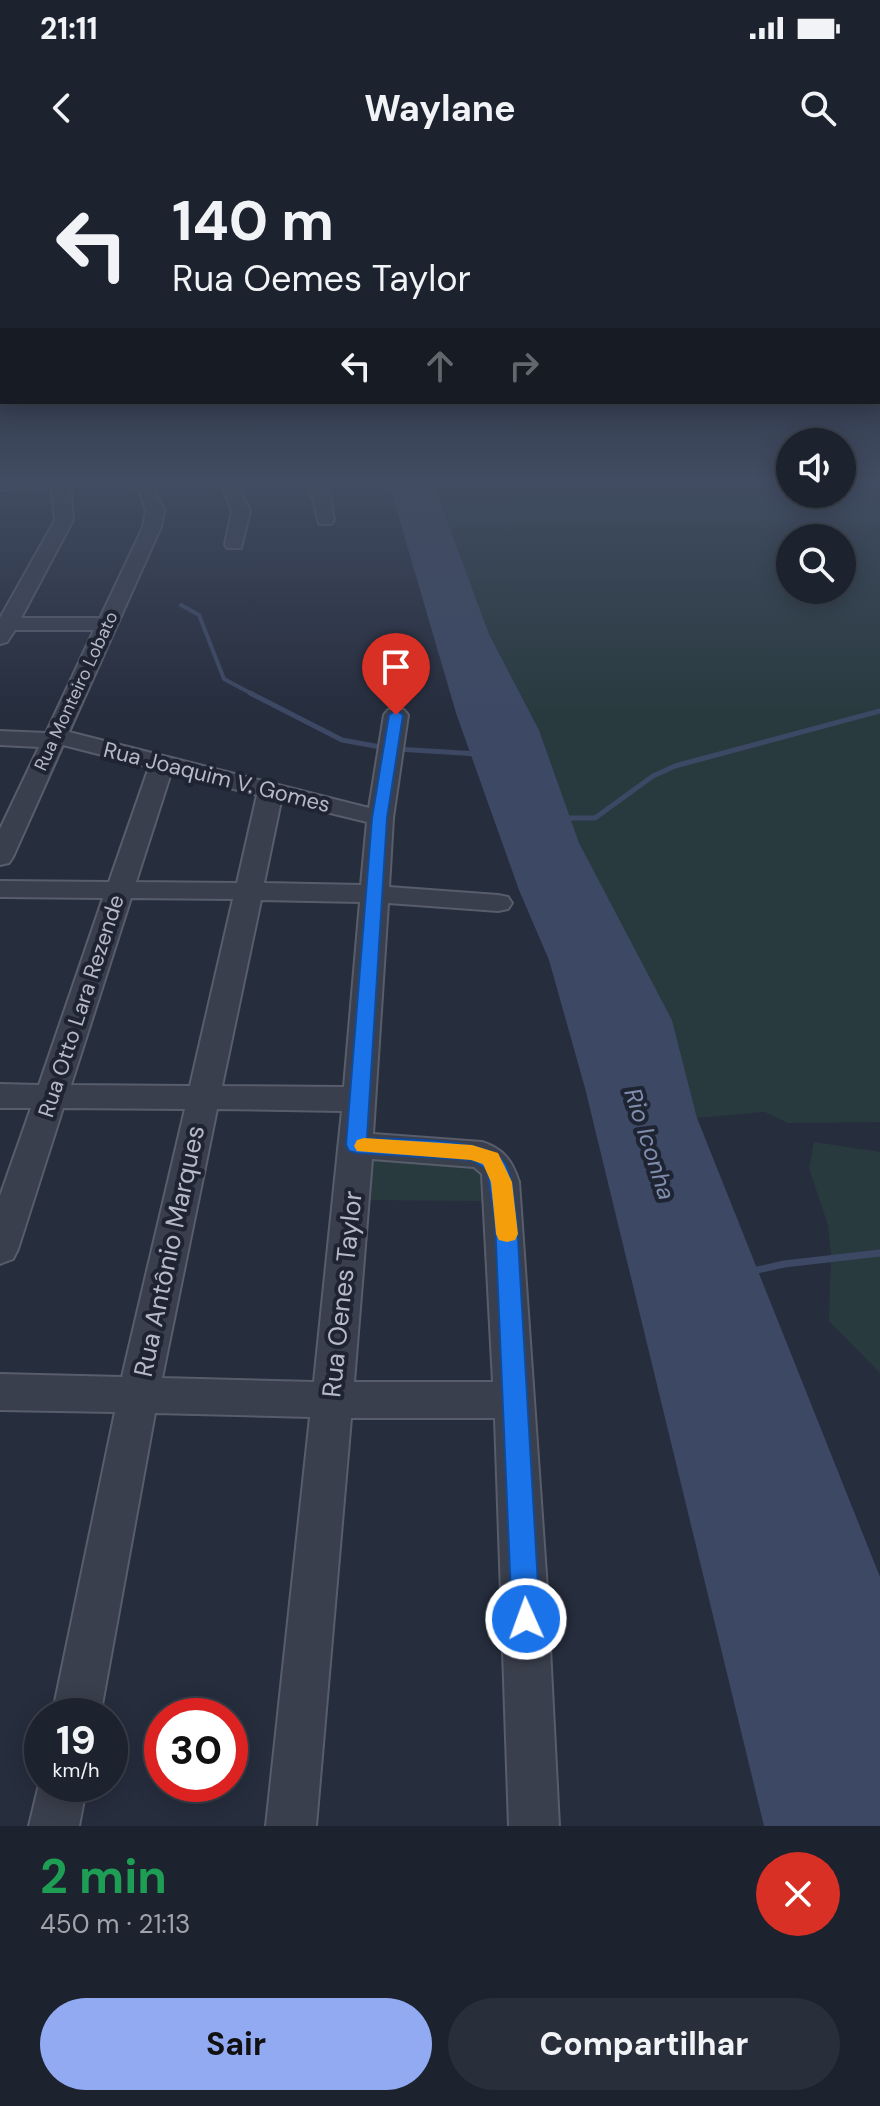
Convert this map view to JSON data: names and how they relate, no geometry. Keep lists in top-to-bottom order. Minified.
{"streets":{"street":["Rua Monteiro Lobato","Rua Joaquim V. Gomes","Rua Otto Lara Rezende","Rua Antônio Marques","Rua Oenes Taylor"]},"crossings":[["Rua Monteiro Lobato","Rua Joaquim V. Gomes"],["Rua Joaquim V. Gomes","Rua Otto Lara Rezende"],["Rua Joaquim V. Gomes","Rua Antônio Marques"],["Rua Joaquim V. Gomes","Rua Oenes Taylor"]],"water":["Rio Iconha"],"page":{"status":"21:11","header":"Waylane","turn":["140 m","Rua Oemes Taylor"],"speed":"19 km/h","limit":"30","heading":["2 min","450 m · 21:13"],"buttons":["Sair","Compartilhar"]}}
